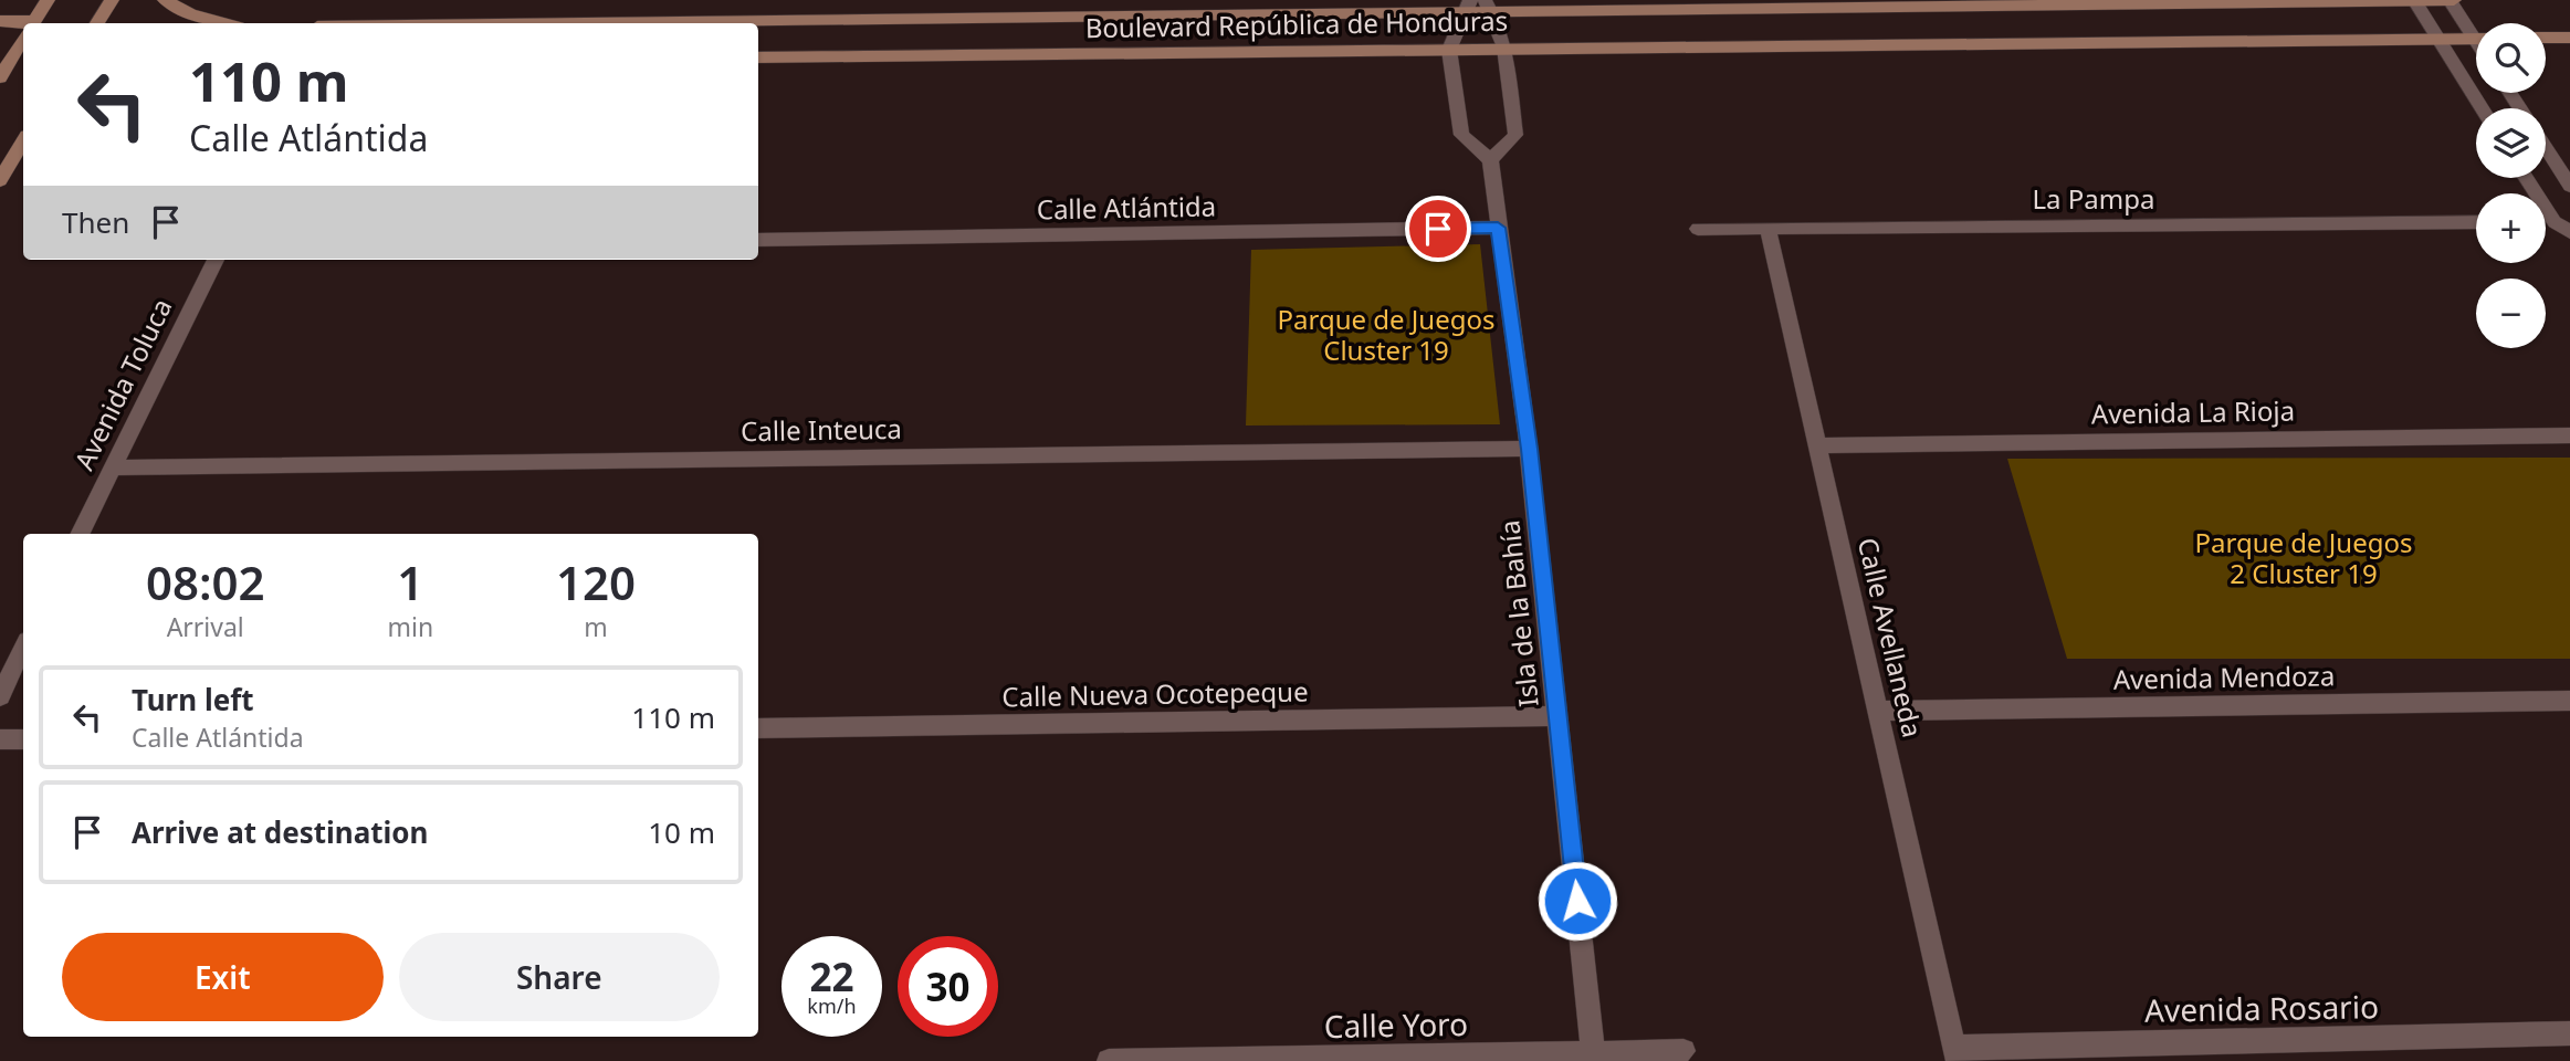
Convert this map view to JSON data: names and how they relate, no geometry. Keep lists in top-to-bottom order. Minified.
{"streets":{"street":["Boulevard República de Honduras","La Pampa","Calle Atlántida","Avenida Toluca","Avenida La Rioja","Calle Inteuca","Isla de la Bahía","Calle Avellaneda","Avenida Mendoza","Calle Nueva Ocotepeque","Avenida Rosario","Calle Yoro"]},"crossings":[["La Pampa","Calle Avellaneda"],["Calle Atlántida","Isla de la Bahía"],["Avenida Toluca","Calle Inteuca"],["Avenida La Rioja","Calle Avellaneda"],["Calle Inteuca","Isla de la Bahía"],["Isla de la Bahía","Calle Nueva Ocotepeque"],["Isla de la Bahía","Calle Yoro"],["Calle Avellaneda","Avenida Mendoza"],["Calle Avellaneda","Avenida Rosario"]],"parks":["Parque de Juegos Cluster 19","Parque de Juegos 2 Cluster 19"],"page":{"map_buttons":["+","−"],"turn":["110 m","Calle Atlántida"],"then":"Then","eta":["08:02","Arrival","1","min","120","m"],"list":[{"name":"Turn left","note":"Calle Atlántida","value":"110 m"},{"name":"Arrive at destination","value":"10 m"}],"buttons":["Exit","Share"],"speed":"22 km/h","limit":"30"}}
